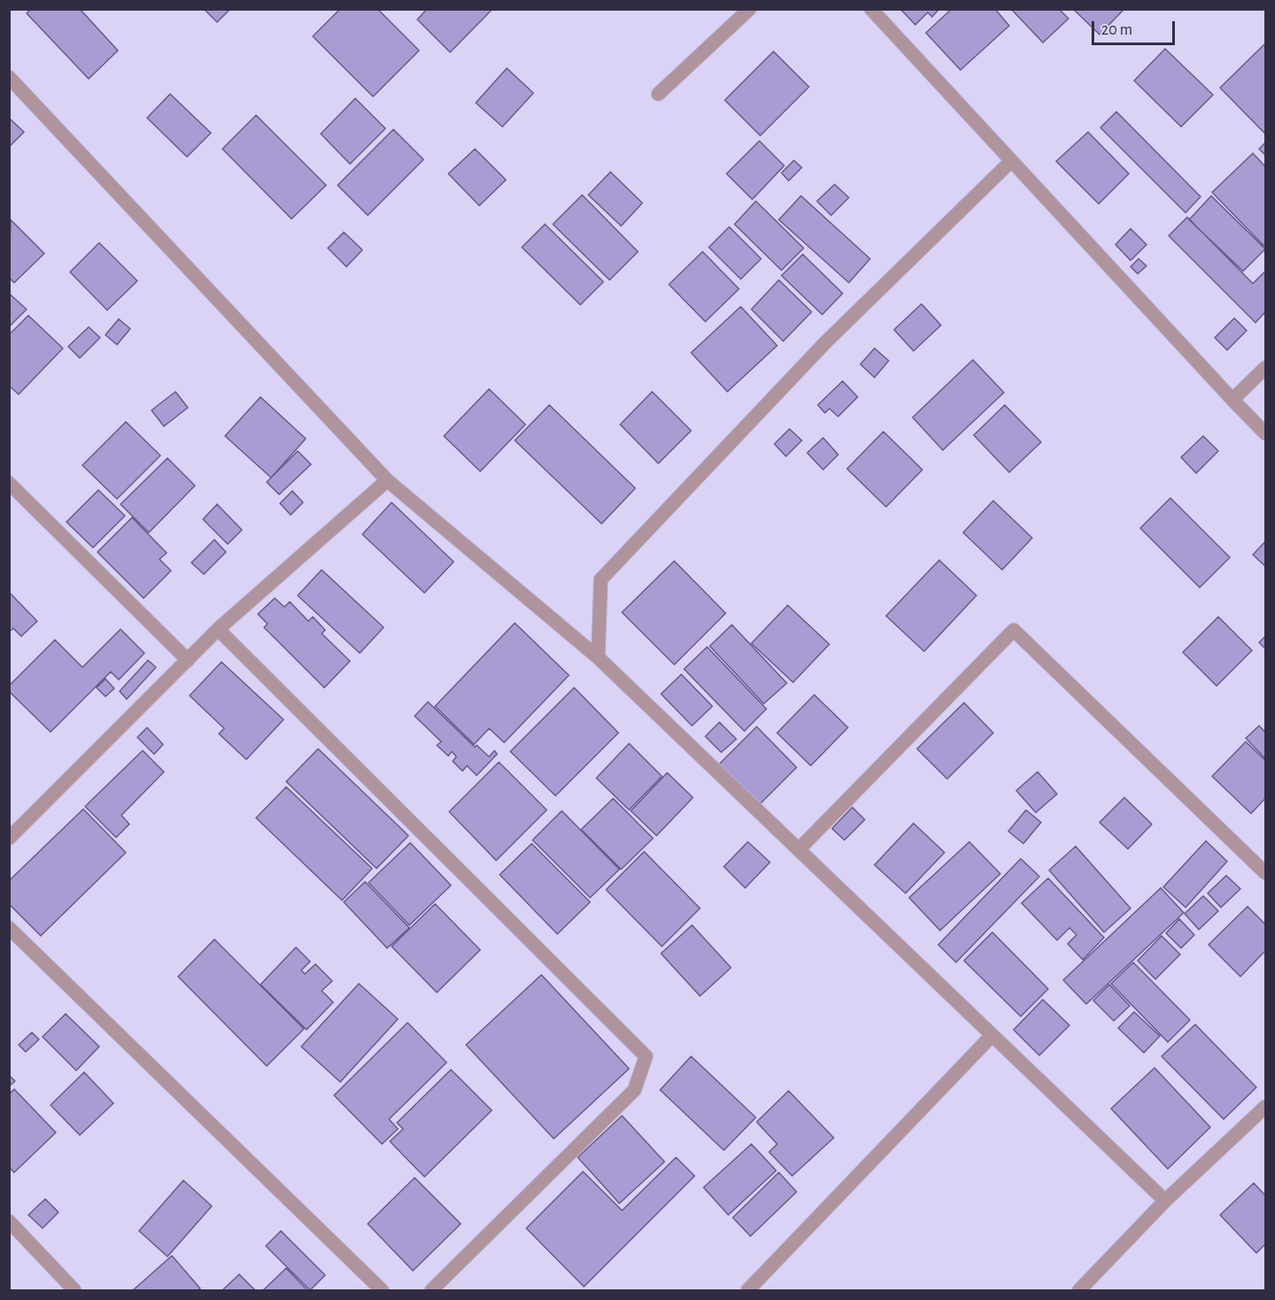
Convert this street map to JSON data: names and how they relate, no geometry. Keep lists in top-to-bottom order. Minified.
{"scale_bar":"20 m"}
